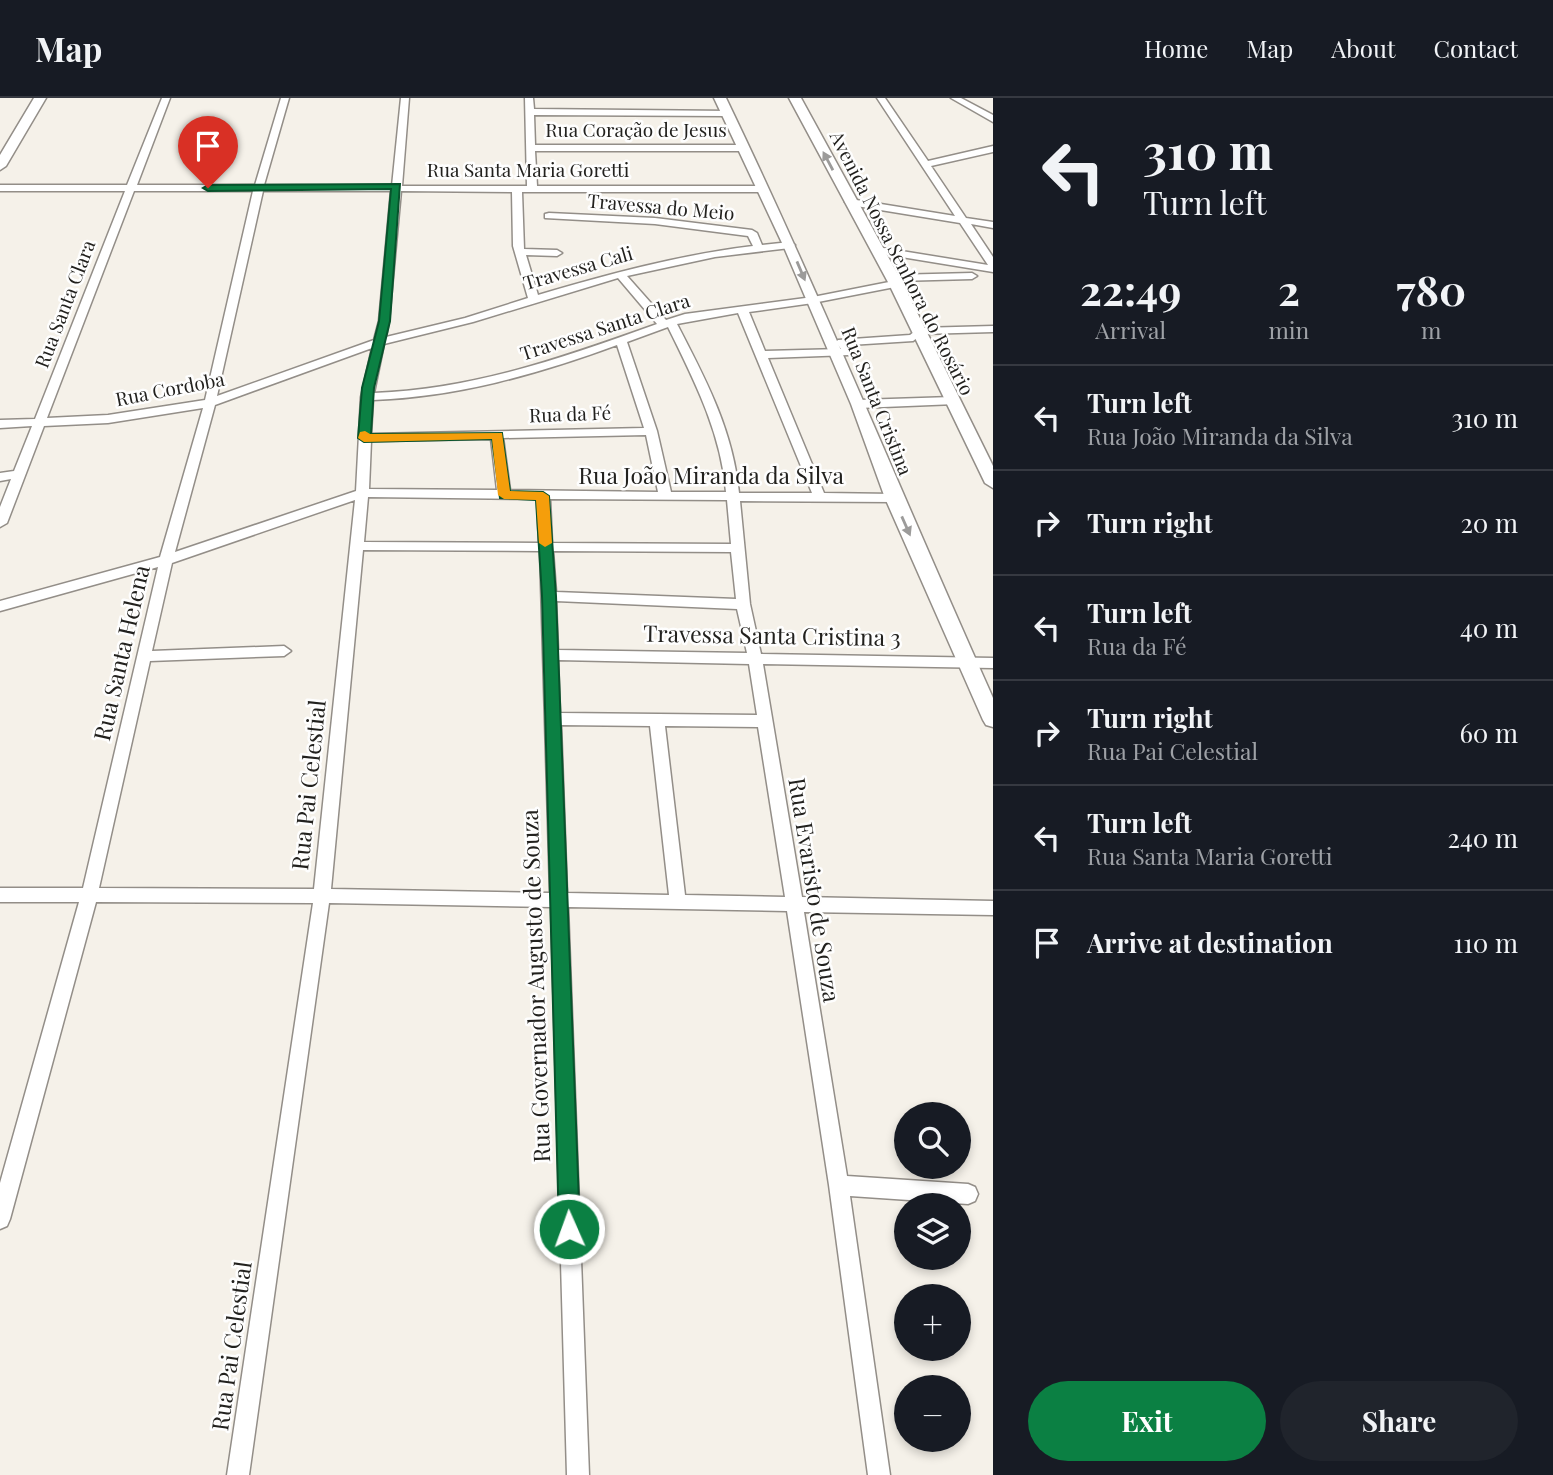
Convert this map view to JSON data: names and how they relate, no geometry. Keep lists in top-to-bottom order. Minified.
{"streets":{"main road":["Avenida Nossa Senhora do Rosário","Rua Santa Cristina"],"street":["Rua Coração de Jesus","Rua Santa Maria Goretti","Travessa do Meio","Travessa Cali","Rua Santa Clara","Travessa Santa Clara","Rua Cordoba","Rua da Fé","Rua João Miranda da Silva","Travessa Santa Cristina 3","Rua Santa Helena","Rua Pai Celestial","Rua Evaristo de Souza","Rua Governador Augusto de Souza"]},"crossings":[["Rua Coração de Jesus","Rua Santa Cristina"],["Rua Santa Maria Goretti","Rua Santa Clara"],["Rua Santa Maria Goretti","Rua Santa Cristina"],["Rua Santa Maria Goretti","Rua Santa Helena"],["Rua Santa Maria Goretti","Rua Pai Celestial"],["Travessa do Meio","Travessa Cali"],["Avenida Nossa Senhora do Rosário","Travessa Santa Clara"],["Travessa Cali","Rua Cordoba"],["Travessa Cali","Rua Santa Cristina"],["Travessa Cali","Rua Pai Celestial"],["Travessa Cali","Rua Evaristo de Souza"],["Rua Santa Clara","Rua Cordoba"],["Travessa Santa Clara","Rua Santa Cristina"],["Travessa Santa Clara","Rua Pai Celestial"],["Travessa Santa Clara","Rua Evaristo de Souza"],["Rua Cordoba","Rua Santa Helena"],["Rua Cordoba","Rua Pai Celestial"],["Rua Santa Cristina","Rua João Miranda da Silva"],["Rua Santa Cristina","Travessa Santa Cristina 3"],["Rua da Fé","Rua Pai Celestial"],["Rua João Miranda da Silva","Rua Santa Helena"],["Rua João Miranda da Silva","Rua Pai Celestial"],["Rua João Miranda da Silva","Rua Evaristo de Souza"],["Rua João Miranda da Silva","Rua Governador Augusto de Souza"],["Travessa Santa Cristina 3","Rua Evaristo de Souza"],["Travessa Santa Cristina 3","Rua Governador Augusto de Souza"]],"one_way":["Rua Santa Cristina"],"page":{"header":"Map","nav":["Home","Map","About","Contact"],"turn":["310 m","Turn left"],"eta":["22:49","Arrival","2","min","780","m"],"list":[{"name":"Turn left","note":"Rua João Miranda da Silva","value":"310 m"},{"name":"Turn right","value":"20 m"},{"name":"Turn left","note":"Rua da Fé","value":"40 m"},{"name":"Turn right","note":"Rua Pai Celestial","value":"60 m"},{"name":"Turn left","note":"Rua Santa Maria Goretti","value":"240 m"},{"name":"Arrive at destination","value":"110 m"}],"map_buttons":["+","−"],"buttons":["Exit","Share"]}}
